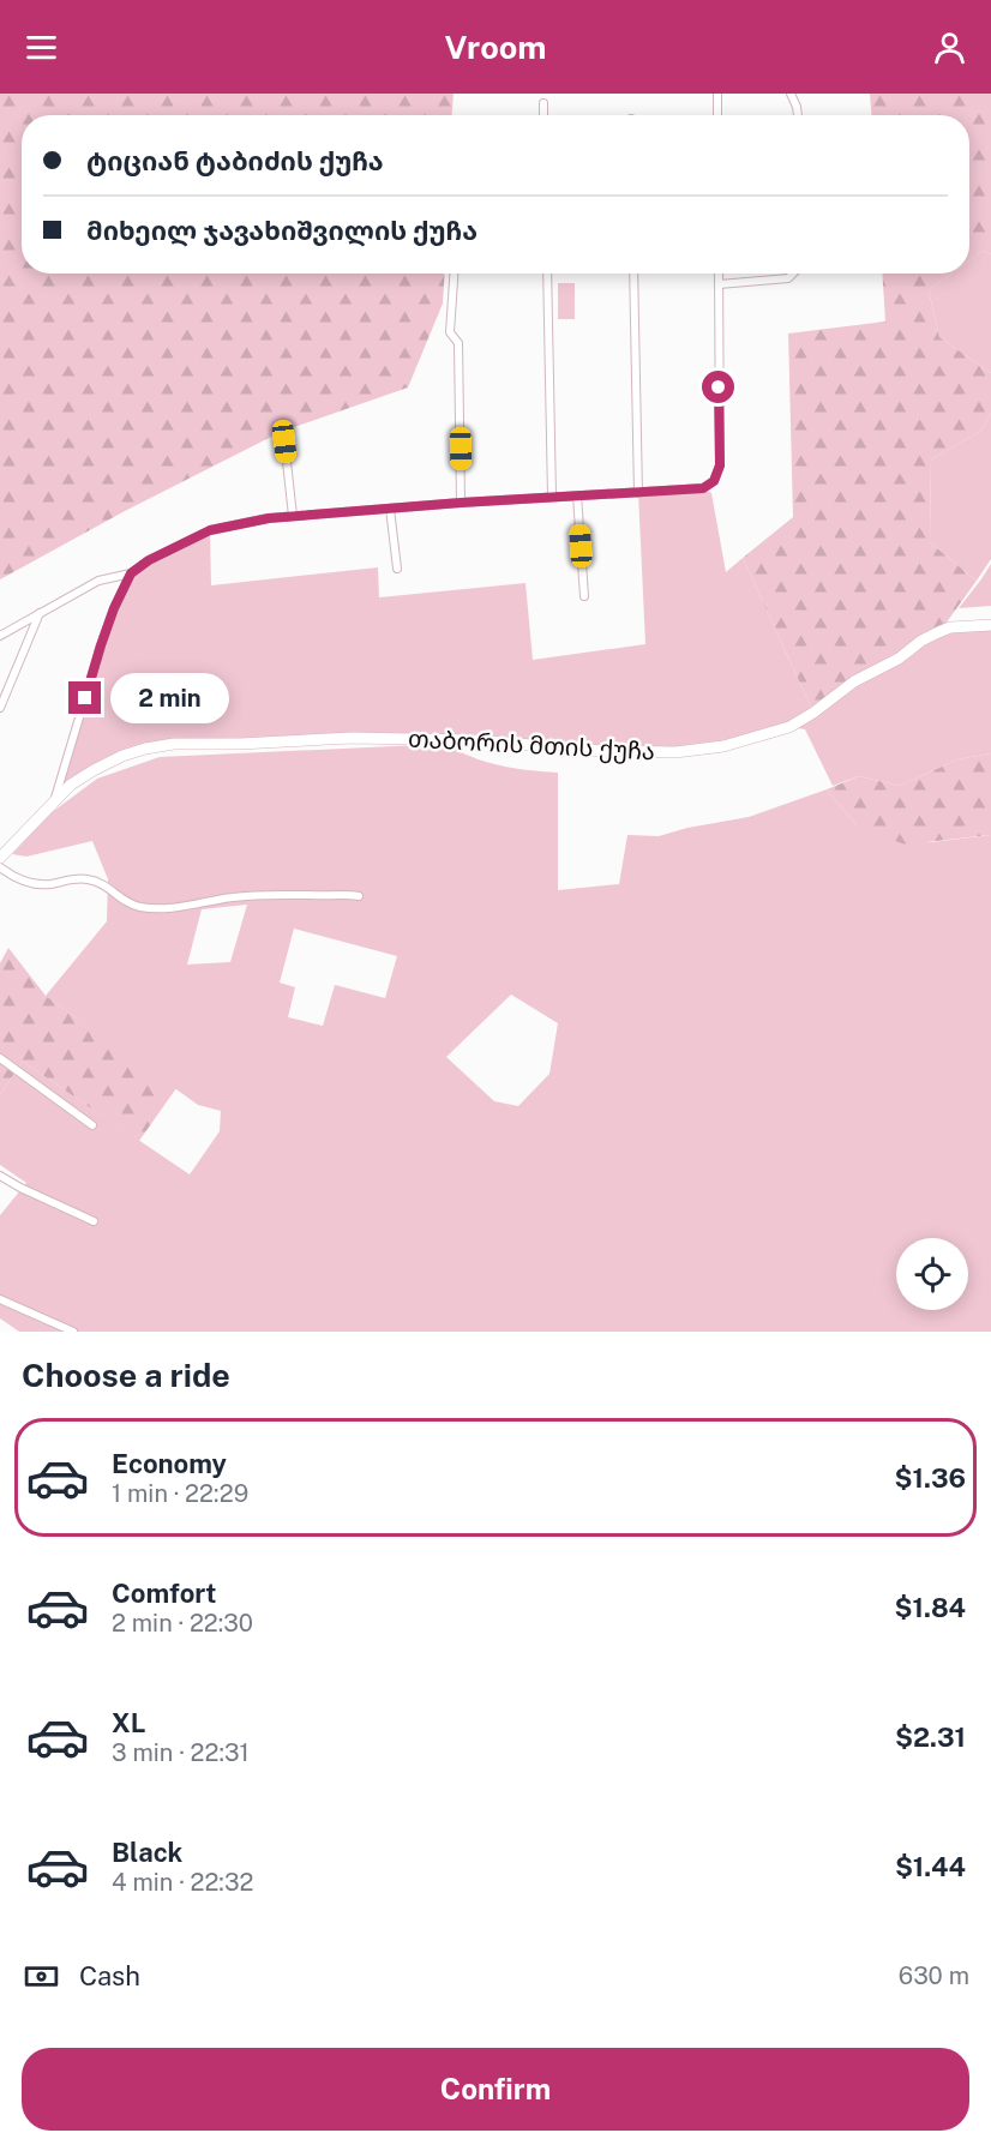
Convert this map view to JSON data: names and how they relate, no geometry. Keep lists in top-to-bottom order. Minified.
{"streets":{"main road":["თაბორის მთის ქუჩა"]},"page":{"header":"Vroom","banner":["ტიციან ტაბიძის ქუჩა","მიხეილ ჯავახიშვილის ქუჩა"],"bubble":"2 min","heading":"Choose a ride","list":[{"name":"Economy","note":"1 min · 22:29","value":"$1.36"},{"name":"Comfort","note":"2 min · 22:30","value":"$1.84"},{"name":"XL","note":"3 min · 22:31","value":"$2.31"},{"name":"Black","note":"4 min · 22:32","value":"$1.44"}],"pay":["Cash","630 m"],"buttons":"Confirm"}}
